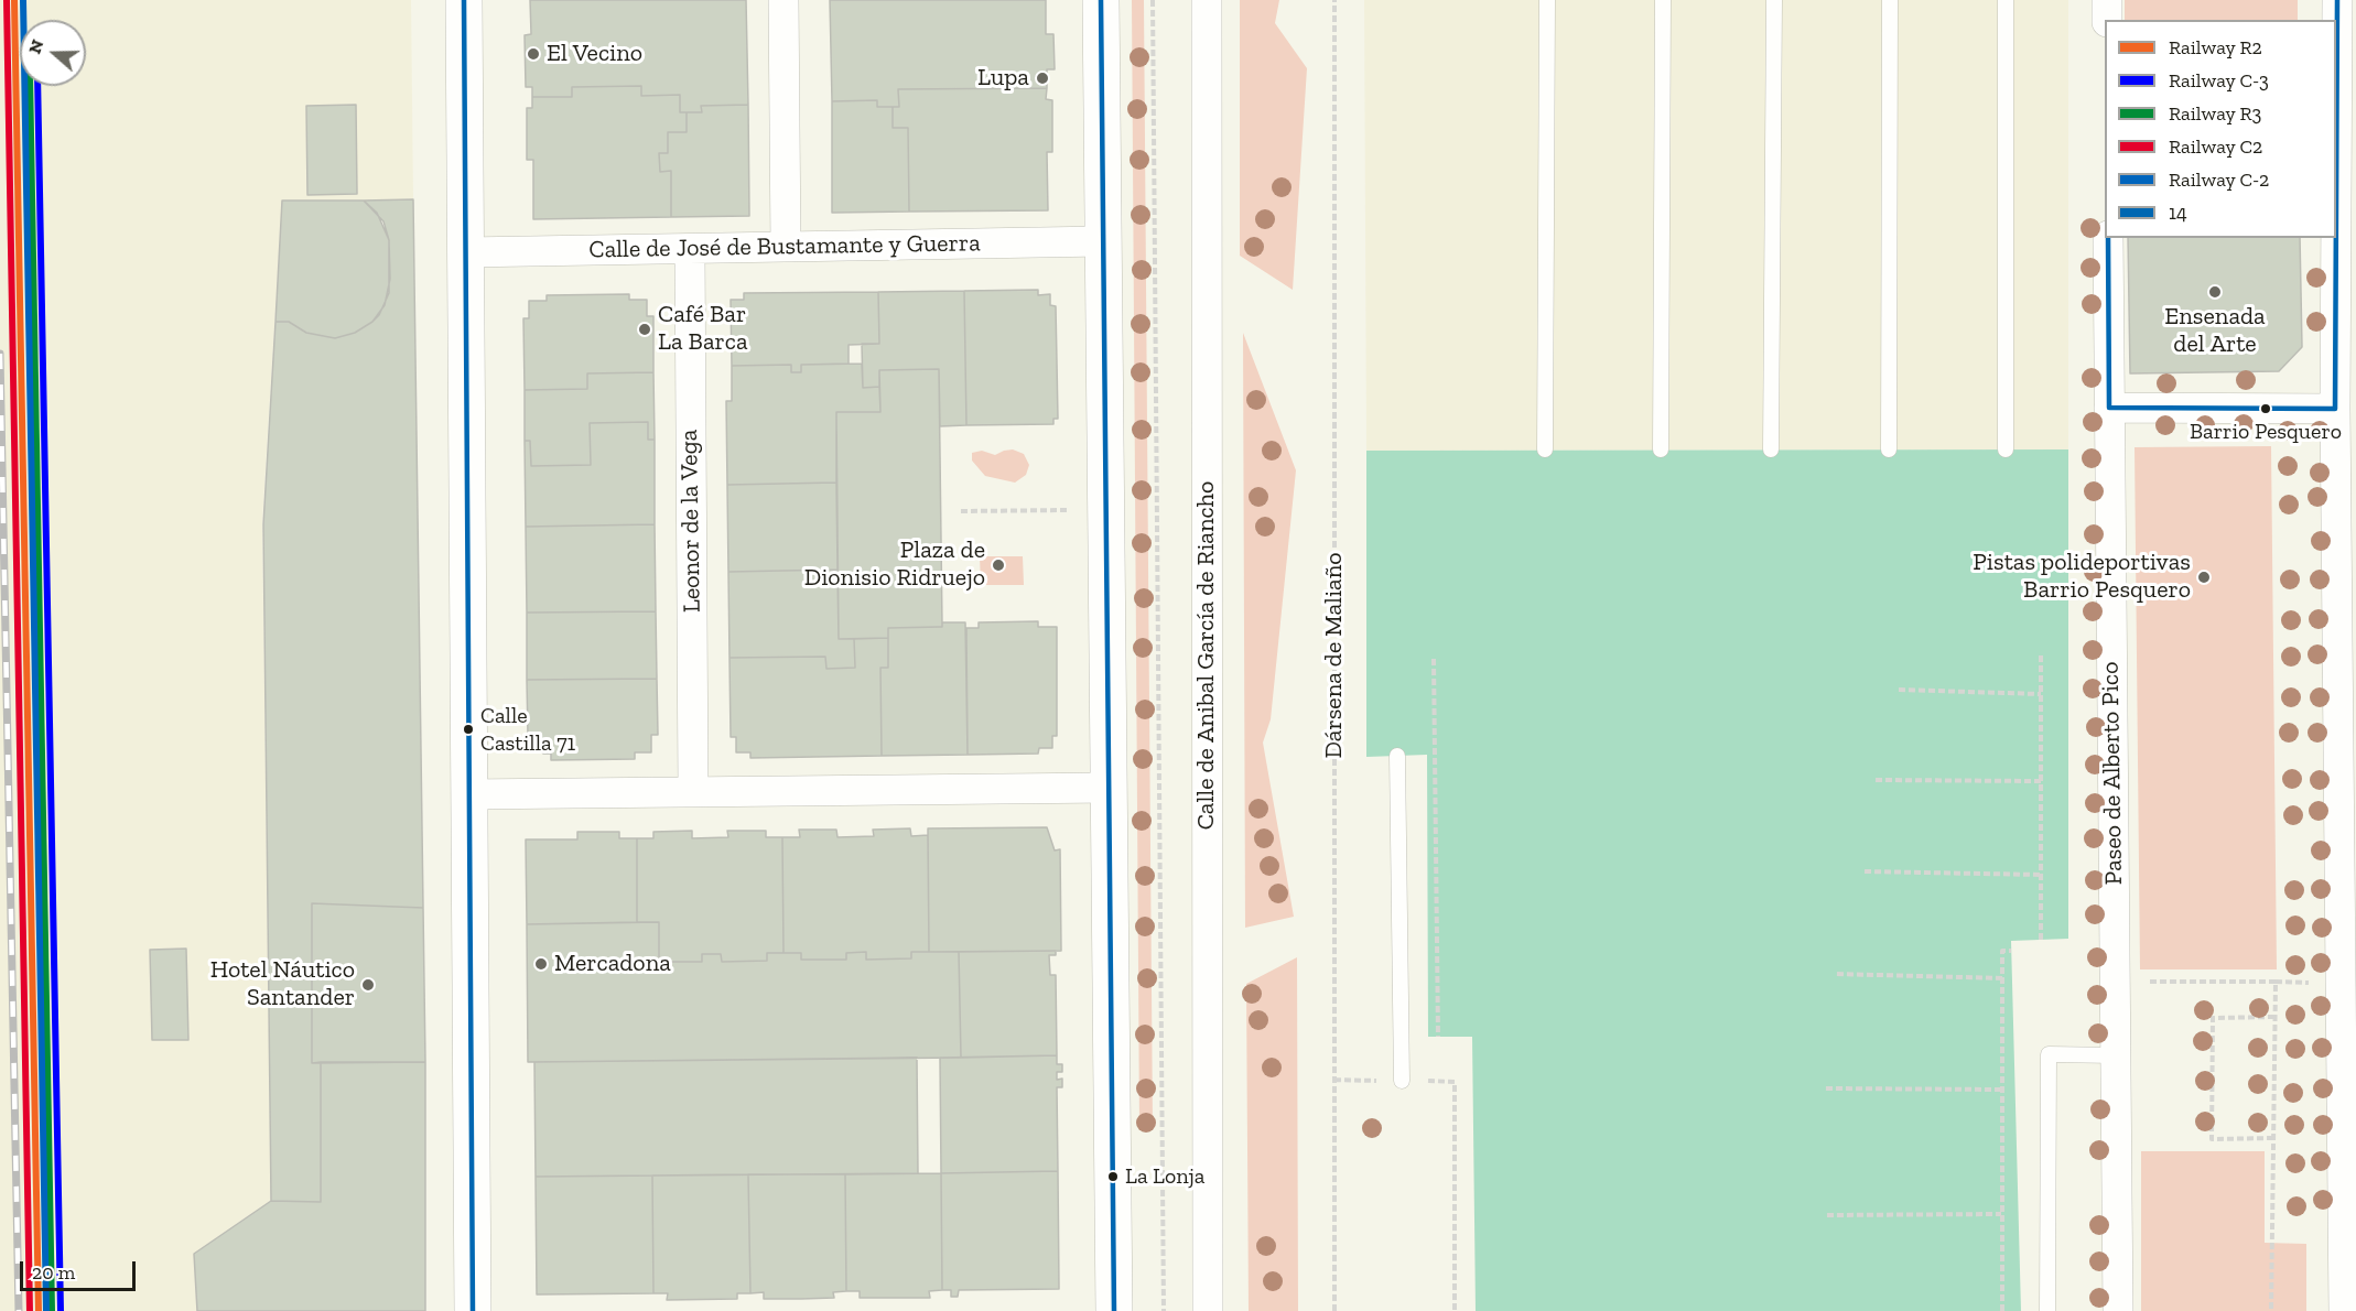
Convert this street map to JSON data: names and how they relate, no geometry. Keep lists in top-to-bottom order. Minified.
{"streets":{"street":["Calle de José de Bustamante y Guerra","Leonor de la Vega","Calle de Anibal García de Riancho","Paseo de Alberto Pico"],"path":["Dársena de Maliaño"]},"crossings":[["Calle de José de Bustamante y Guerra","Leonor de la Vega"]],"places":["El Vecino","Lupa","Ensenada del Arte","Café Bar La Barca","Barrio Pesquero","Plaza de Dionisio Ridruejo","Pistas polideportivas Barrio Pesquero","Calle Castilla 71","Mercadona","Hotel Náutico Santander","La Lonja"],"lines":["rail line R2","rail line C2","rail line C-2","transit line 14","rail line C-3","rail line R3"],"legend":["Railway R2","Railway C-3","Railway R3","Railway C2","Railway C-2","14"],"scale_bar":"20 m","north":"left"}
